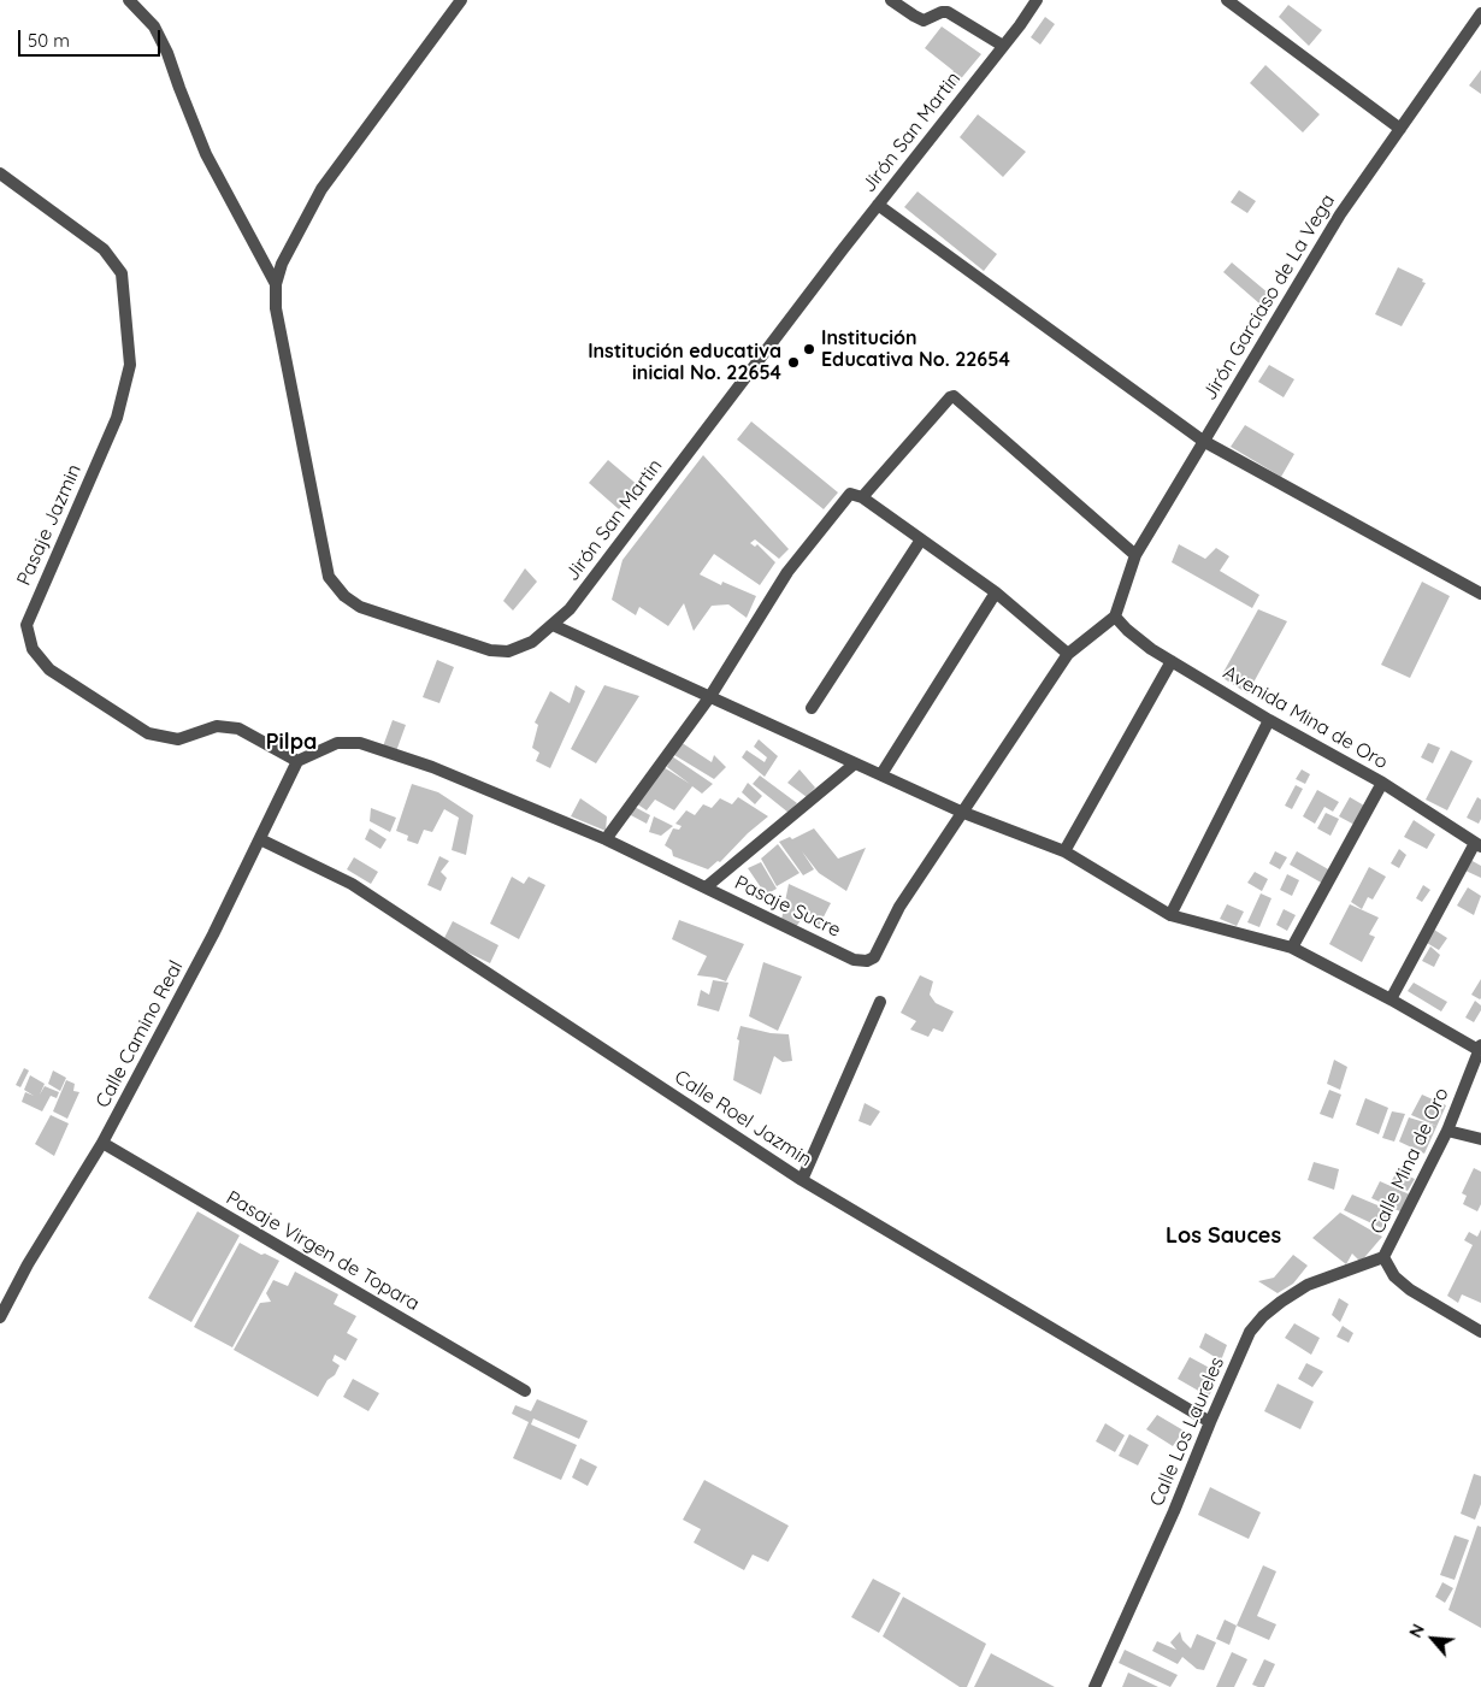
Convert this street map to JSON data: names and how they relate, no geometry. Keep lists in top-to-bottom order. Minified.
{"streets":{"street":["Jirón San Martin","Jirón Garciaso de La Vega","Pasaje Jazmin","Avenida Mina de Oro","Pasaje Sucre","Calle Camino Real","Calle Roel Jazmin","Calle Mina de Oro","Pasaje Virgen de Topara","Calle Los Laureles"]},"crossings":[["Jirón Garciaso de La Vega","Avenida Mina de Oro"],["Jirón Garciaso de La Vega","Pasaje Sucre"],["Pasaje Jazmin","Pasaje Sucre"],["Pasaje Jazmin","Calle Camino Real"],["Avenida Mina de Oro","Pasaje Sucre"],["Pasaje Sucre","Calle Camino Real"],["Calle Camino Real","Calle Roel Jazmin"],["Calle Camino Real","Pasaje Virgen de Topara"],["Calle Roel Jazmin","Calle Los Laureles"],["Calle Mina de Oro","Calle Los Laureles"]],"districts":["Pilpa","Los Sauces"],"places":["Institución Educativa No. 22654","Institución educativa inicial No. 22654"],"scale_bar":"50 m","north":"top left"}
